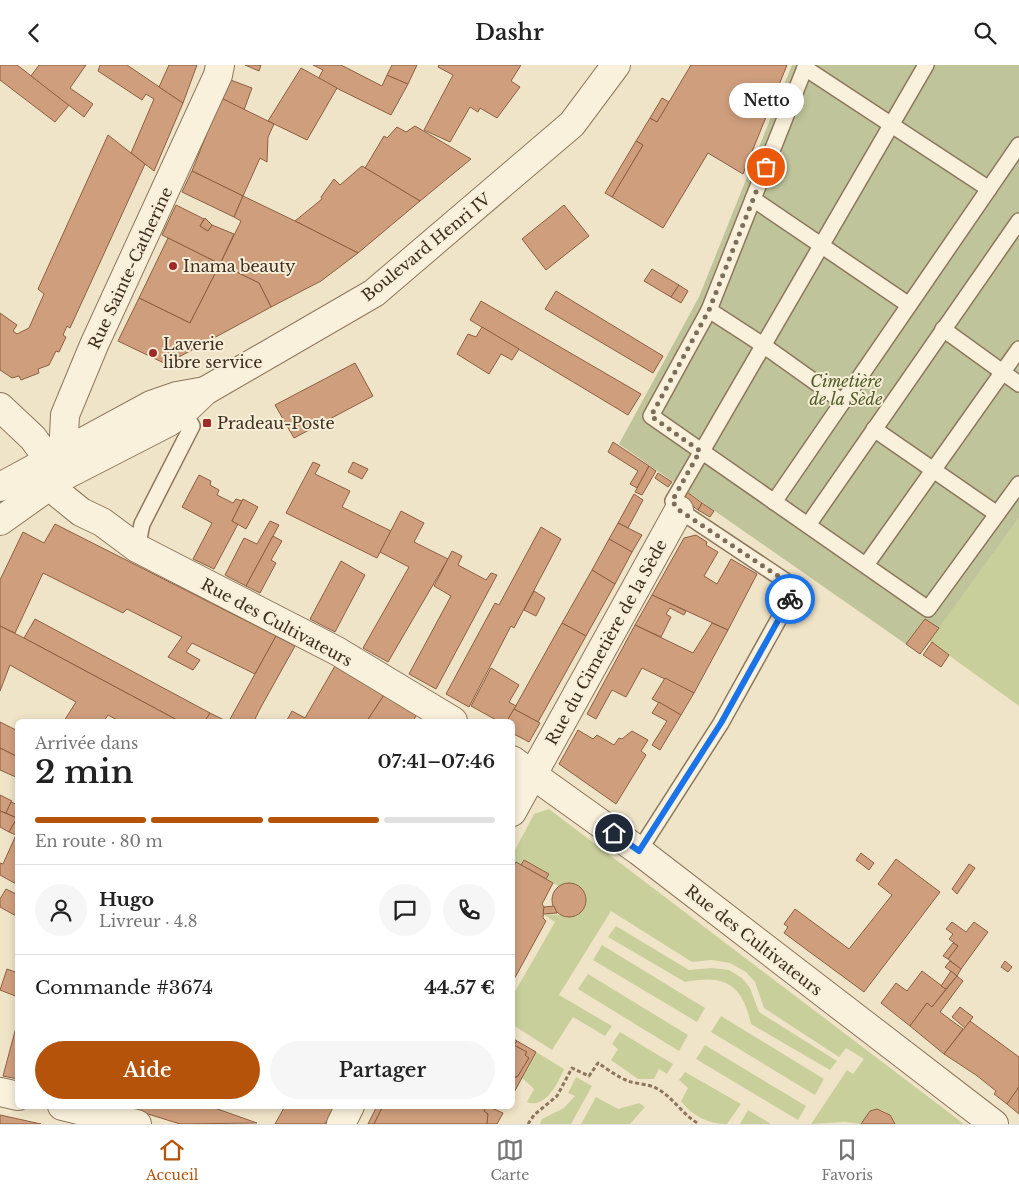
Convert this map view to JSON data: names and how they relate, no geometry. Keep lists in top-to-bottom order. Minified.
{"streets":{"street":["Boulevard Henri IV","Rue Sainte-Catherine","Rue des Cultivateurs","Rue du Cimetière de la Sède"]},"crossings":[["Boulevard Henri IV","Rue Sainte-Catherine"],["Boulevard Henri IV","Rue des Cultivateurs"],["Rue Sainte-Catherine","Rue des Cultivateurs"],["Rue des Cultivateurs","Rue du Cimetière de la Sède"]],"parks":["Cimetière de la Sède"],"places":{"other":["Netto","Inama beauty","Laverie libre service"],"transit":["Pradeau-Poste"]},"page":{"header":"Dashr","bubble":"Netto","heading":["2 min","Arrivée dans","07:41–07:46"],"panel":["Hugo","Livreur · 4.8","Commande #3674","44.57 €"],"bar":"En route · 80 m","buttons":["Aide","Partager"],"tabs":["Accueil","Carte","Favoris"]}}
